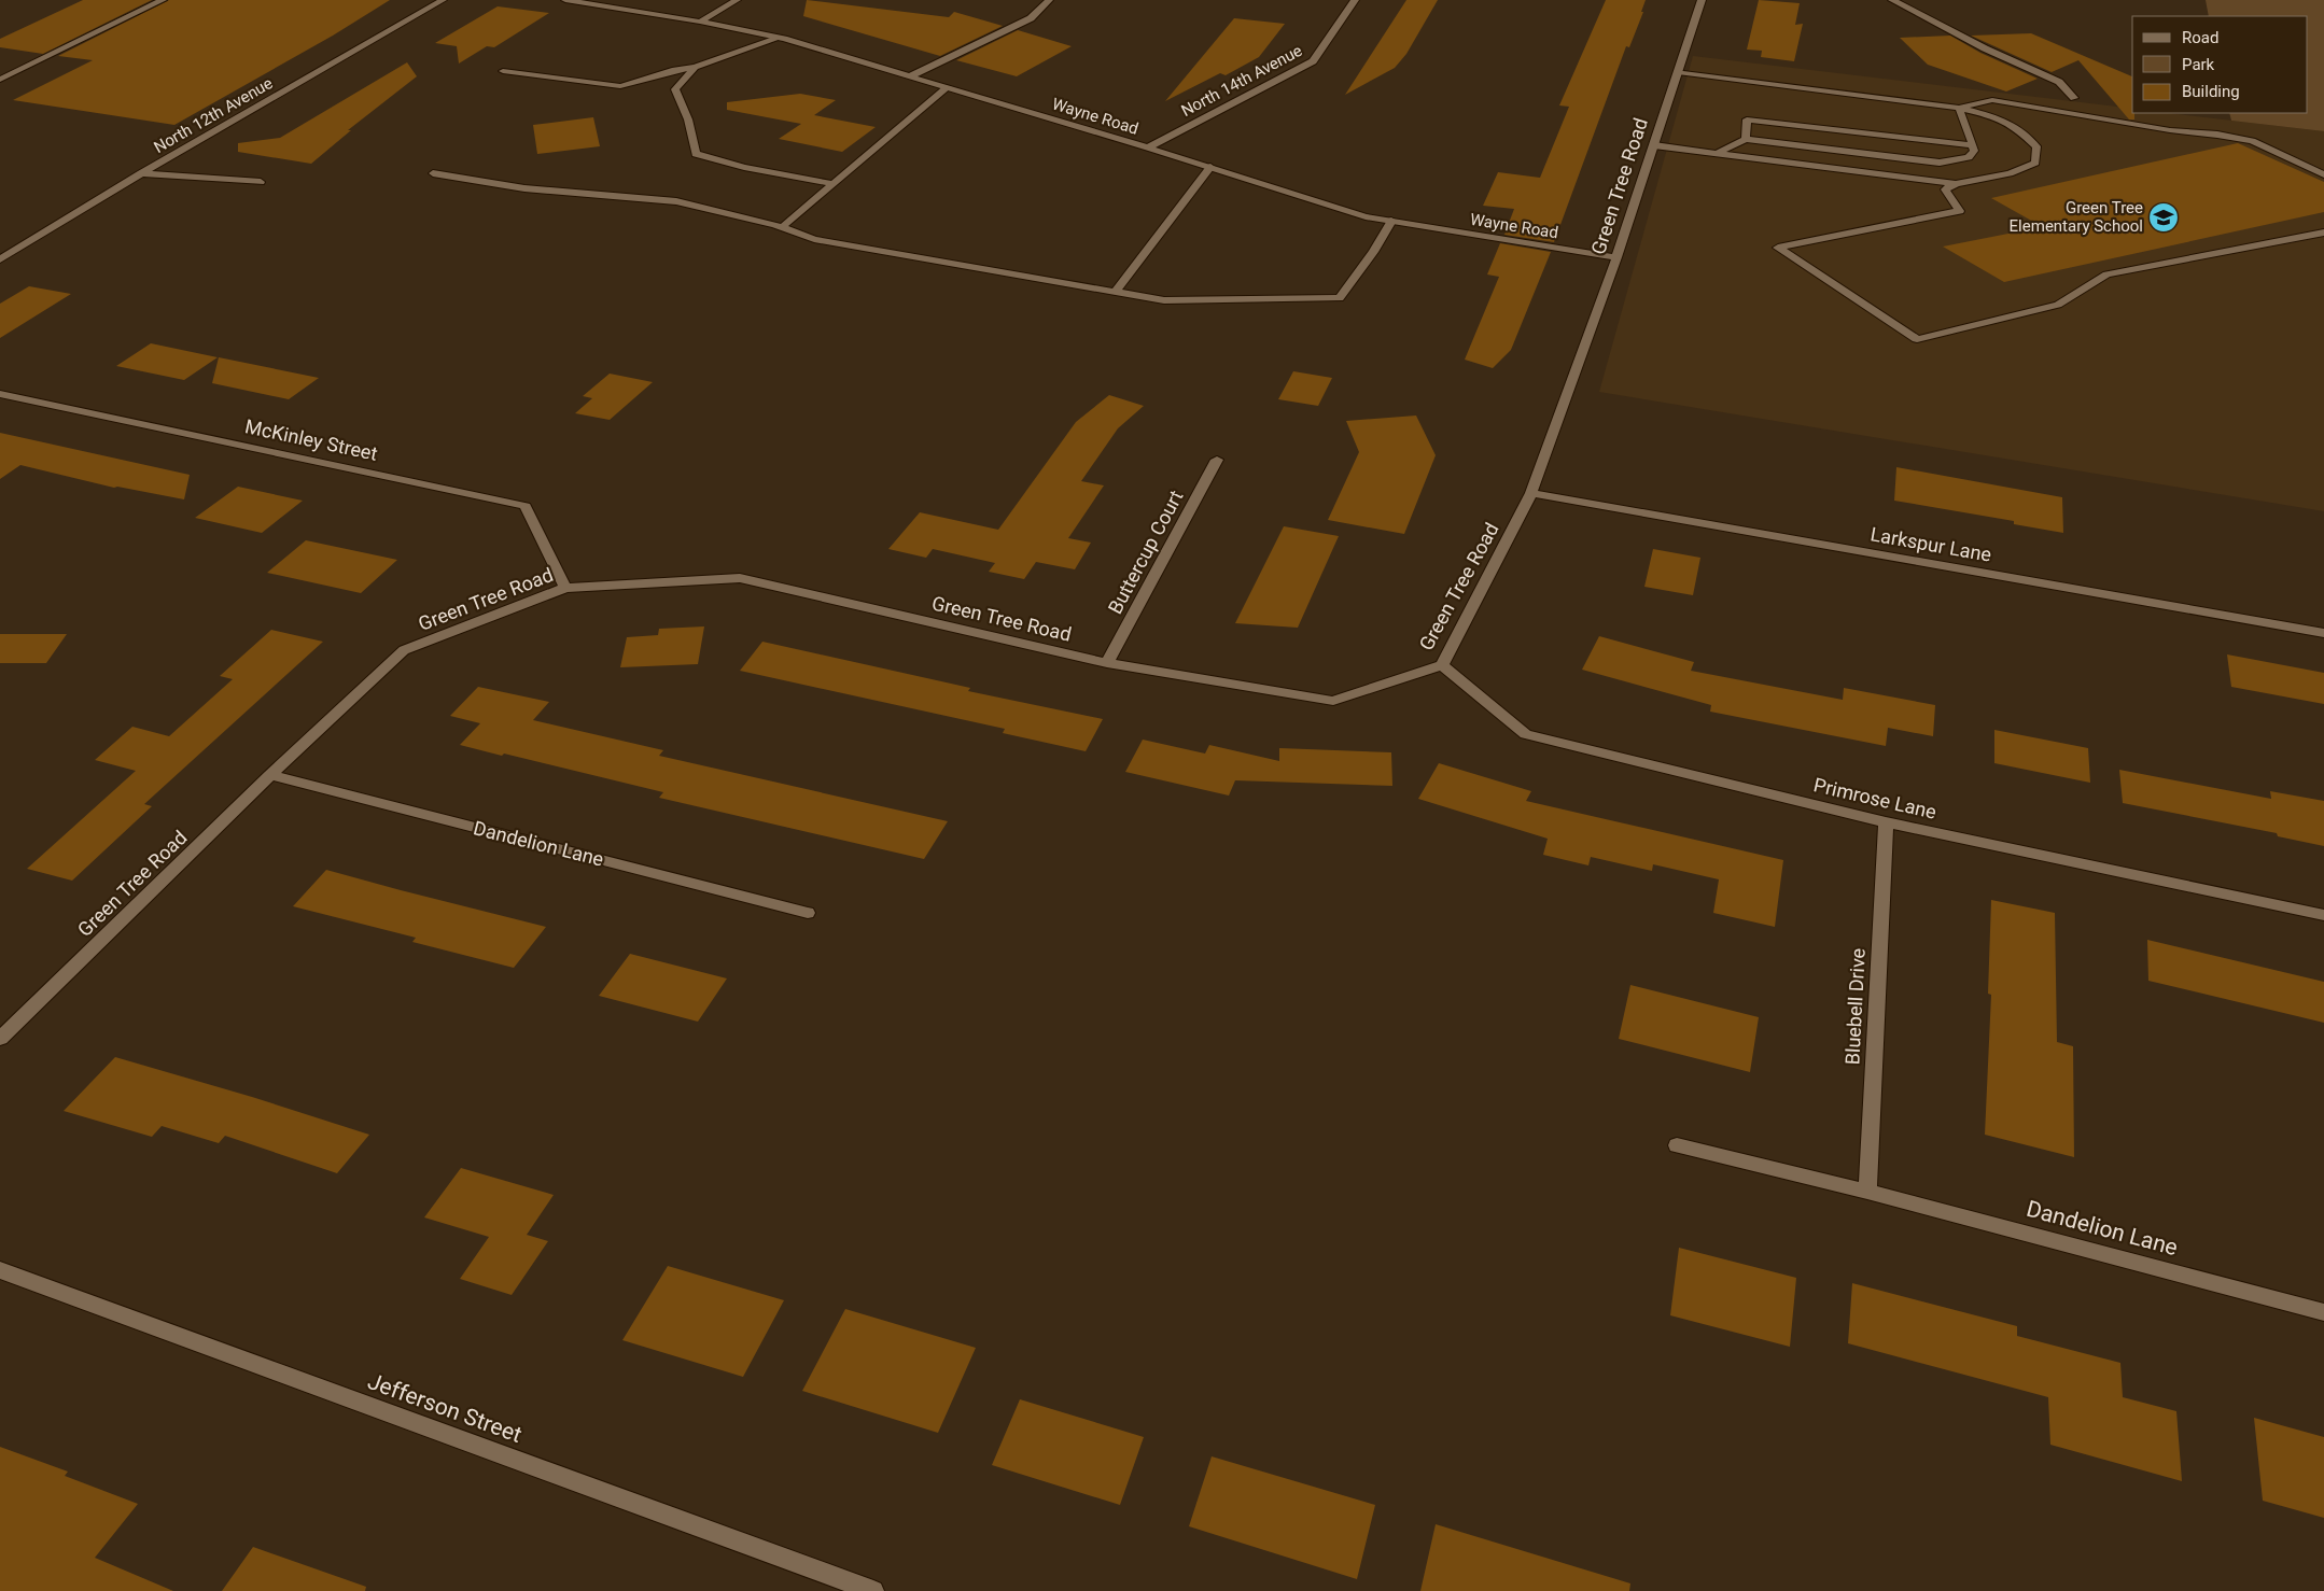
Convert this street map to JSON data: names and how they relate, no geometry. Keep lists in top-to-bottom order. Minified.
{"streets":{"street":["North 14th Avenue","North 12th Avenue","Wayne Road","Green Tree Road","McKinley Street","Larkspur Lane","Buttercup Court","Primrose Lane","Dandelion Lane","Bluebell Drive","Jefferson Street"]},"crossings":[["North 14th Avenue","Wayne Road"],["Wayne Road","Green Tree Road"],["Green Tree Road","McKinley Street"],["Green Tree Road","Larkspur Lane"],["Green Tree Road","Buttercup Court"],["Green Tree Road","Primrose Lane"],["Green Tree Road","Dandelion Lane"],["Primrose Lane","Bluebell Drive"],["Dandelion Lane","Bluebell Drive"]],"places":{"school or university":["Green Tree Elementary School"]},"legend":["Road","Park","Building"]}
